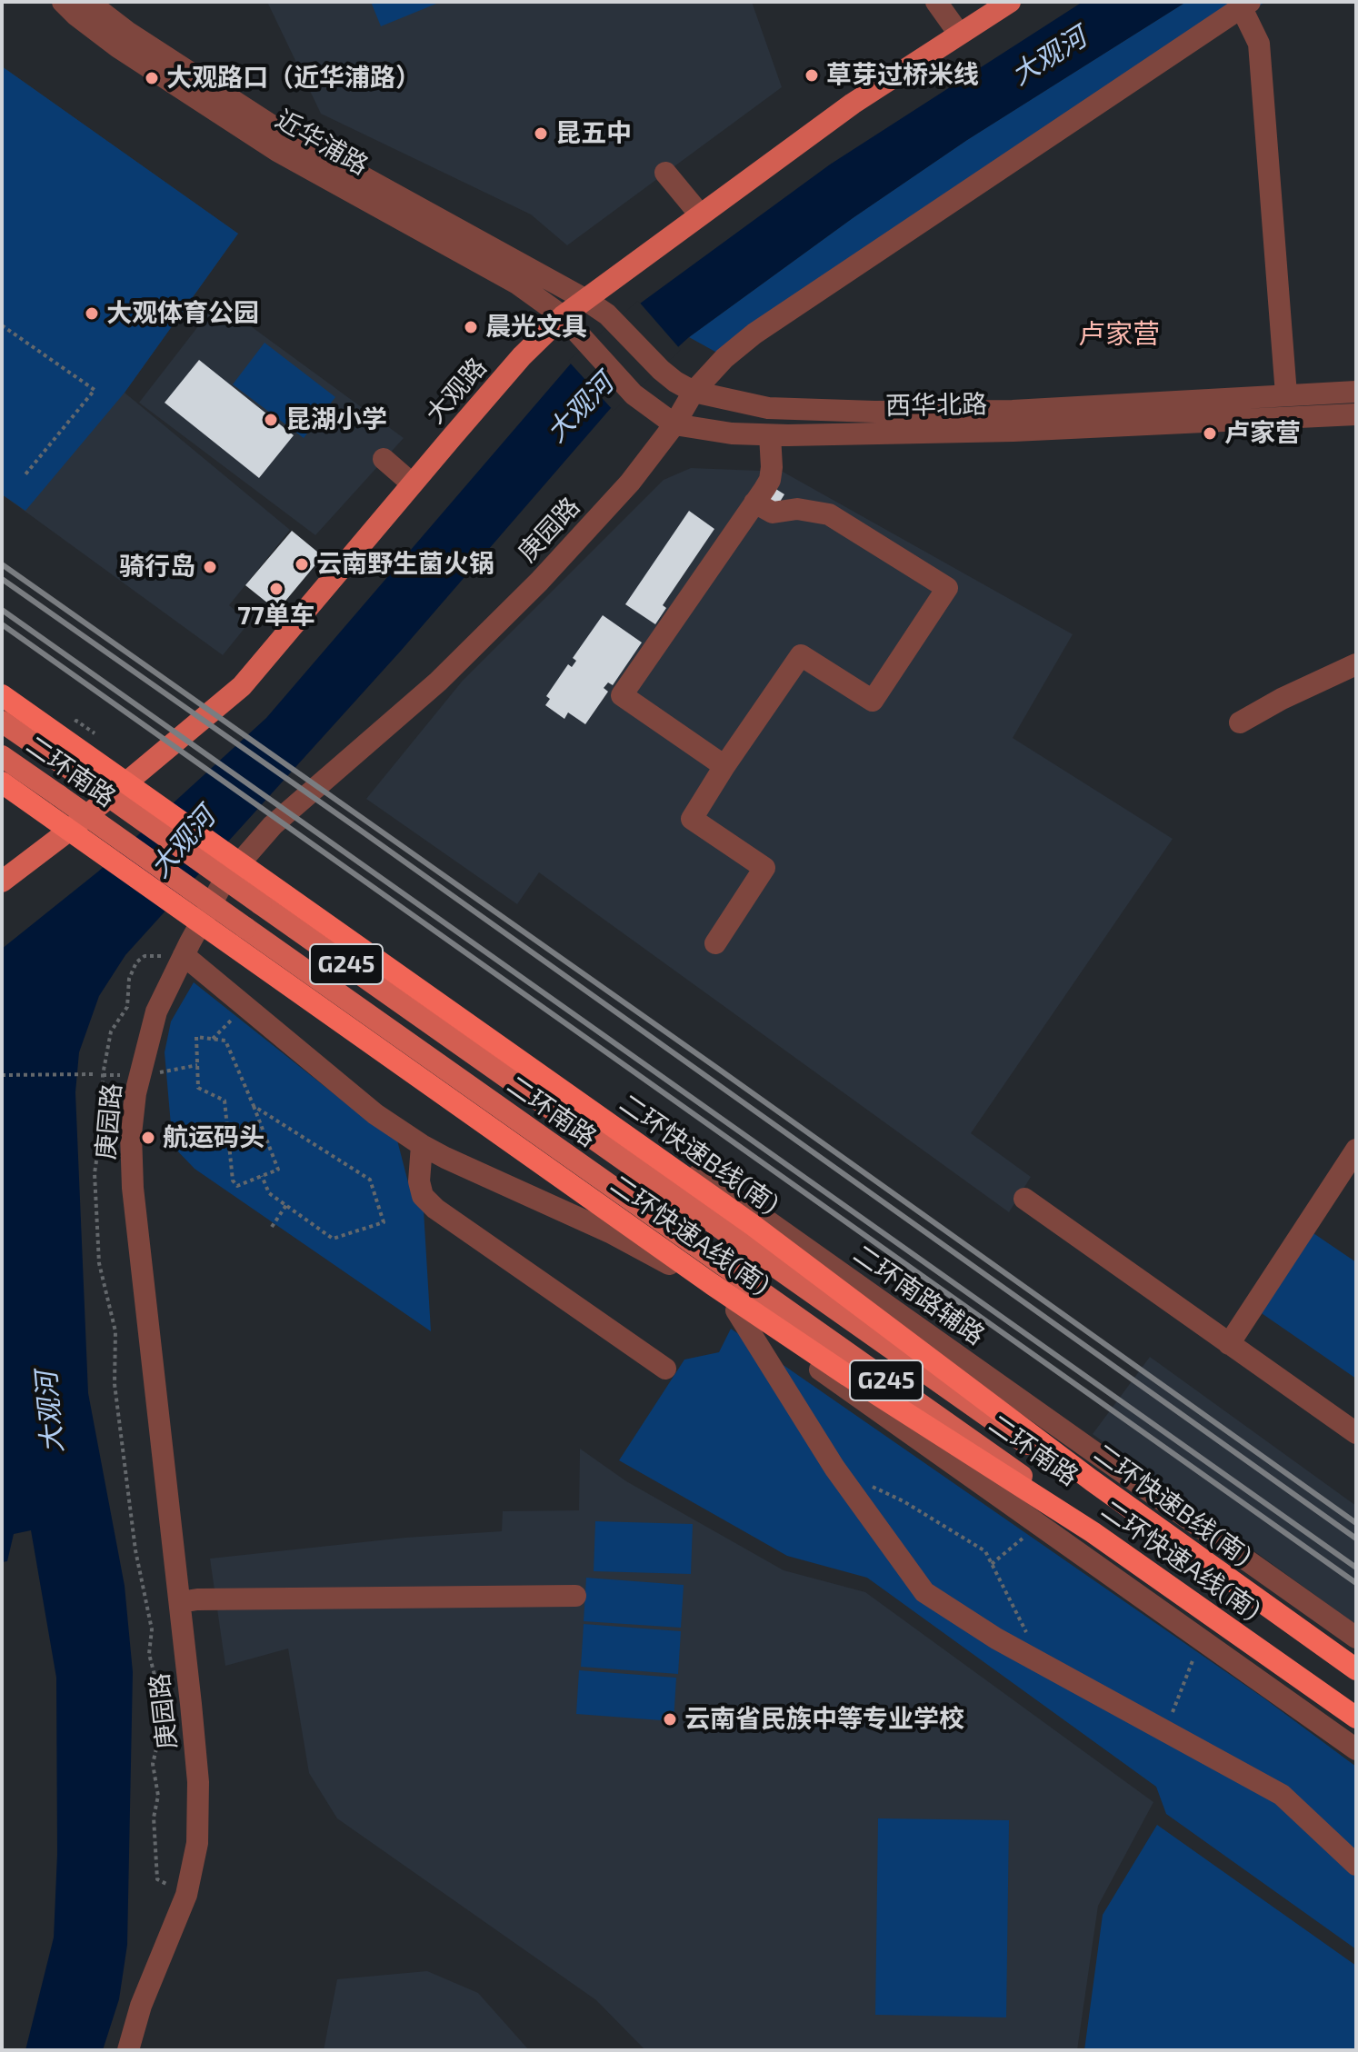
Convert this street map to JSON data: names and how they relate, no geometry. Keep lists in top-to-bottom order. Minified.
{"streets":{"highway":["二环快速B线(南)","二环快速A线(南)"],"main road":["大观路","二环南路","G245"],"street":["近华浦路","西华北路","庚园路","二环南路辅路"]},"crossings":[["近华浦路","大观路"],["近华浦路","西华北路"],["大观路","西华北路"],["西华北路","庚园路"],["二环南路","二环南路辅路"]],"districts":["卢家营"],"water":["大观河"],"places":["草芽过桥米线","大观路口（近华浦路）","昆五中","大观体育公园","晨光文具","昆湖小学","卢家营","云南野生菌火锅","骑行岛","77单车","航运码头","云南省民族中等专业学校"]}
